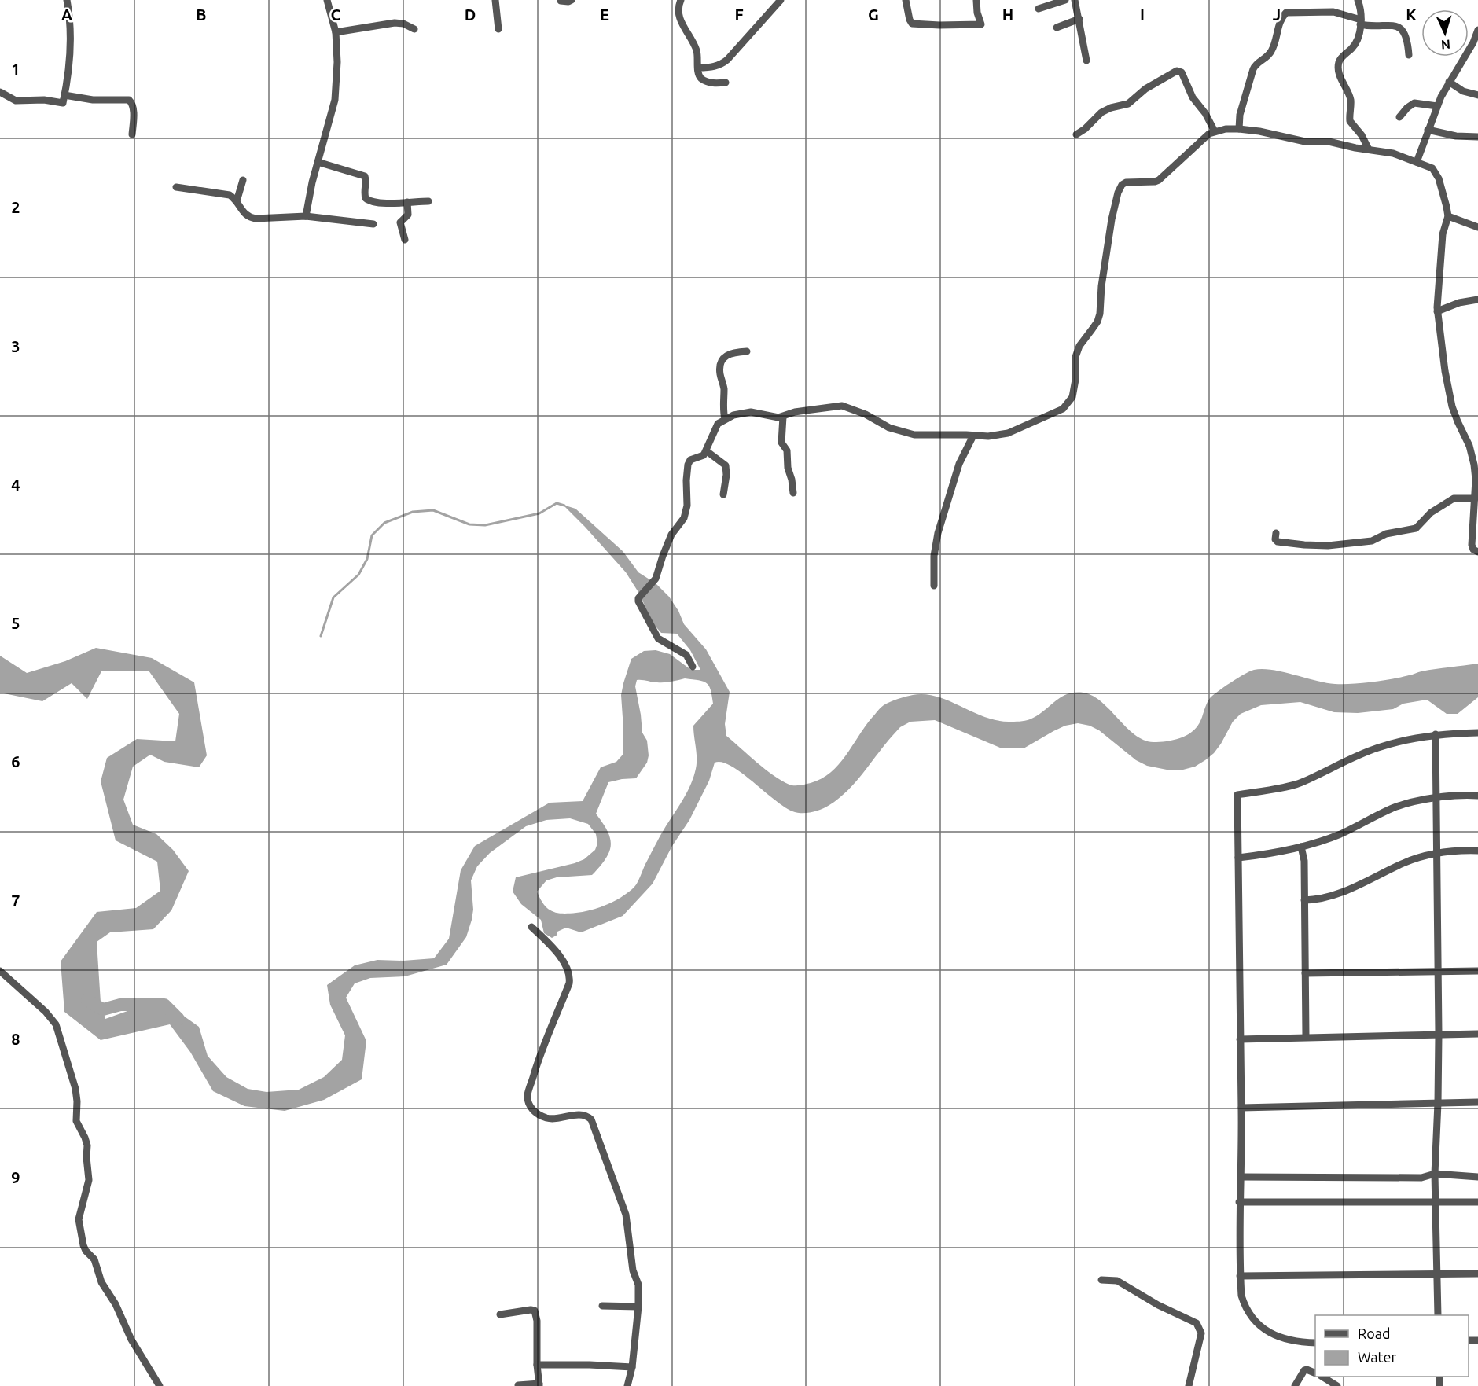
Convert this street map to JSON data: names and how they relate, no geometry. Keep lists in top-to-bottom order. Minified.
{"legend":["Road","Water"],"north":"bottom","grid":{"columns":["A","B","C","D","E","F","G","H","I","J","K"],"rows":["1","2","3","4","5","6","7","8","9"]}}
